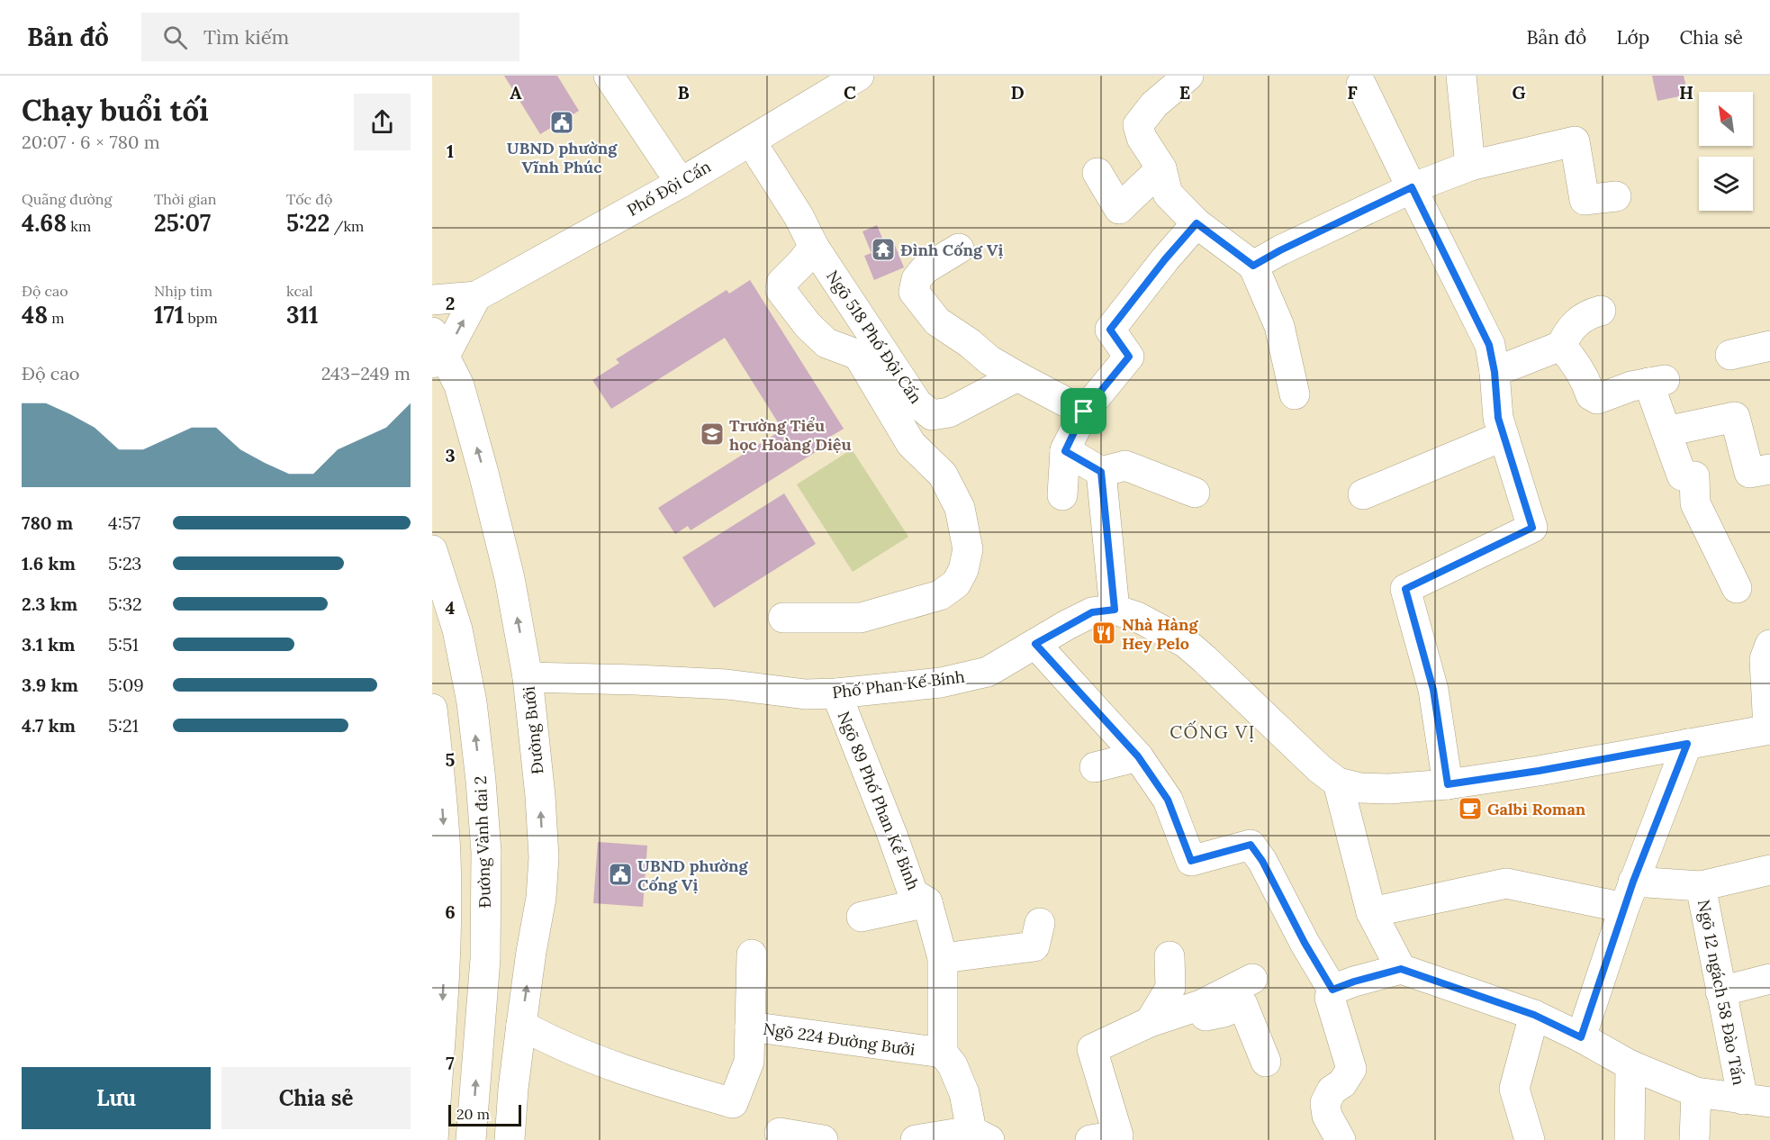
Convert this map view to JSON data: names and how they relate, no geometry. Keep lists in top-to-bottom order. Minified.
{"streets":{"main road":["Phố Đội Cấn","Ngõ 518 Phố Đội Cấn","Phố Phan Kế Bính","Đường Bưởi","Ngõ 89 Phố Phan Kế Bính","Đường Vành đai 2","Ngõ 12 ngách 58 Đào Tấn","Ngõ 224 Đường Bưởi"]},"crossings":[["Phố Đội Cấn","Ngõ 518 Phố Đội Cấn"],["Phố Phan Kế Bính","Đường Bưởi"],["Phố Phan Kế Bính","Ngõ 89 Phố Phan Kế Bính"],["Đường Bưởi","Ngõ 224 Đường Bưởi"]],"districts":["CỐNG VỊ"],"places":{"public building":["UBND phường Vĩnh Phúc","UBND phường Cống Vị"],"temple":["Đình Cống Vị"],"school or university":["Trường Tiểu học Hoàng Diệu"],"restaurant":["Nhà Hàng Hey Pelo"],"cafe":["Galbi Roman"]},"scale_bar":"20 m","north":"top left","page":{"header":"Bản đồ","search":"Tìm kiếm","nav":["Bản đồ","Lớp","Chia sẻ"],"heading":["Chạy buổi tối","20:07 · 6 × 780 m"],"stats":[["Quãng đường","4.68 km"],["Thời gian","25:07"],["Tốc độ","5:22 /km"],["Độ cao","48 m"],["Nhịp tim","171 bpm"],["kcal","311"]],"chart":["Độ cao","243–249 m"],"list":[{"name":"780 m","note":"4:57"},{"name":"1.6 km","note":"5:23"},{"name":"2.3 km","note":"5:32"},{"name":"3.1 km","note":"5:51"},{"name":"3.9 km","note":"5:09"},{"name":"4.7 km","note":"5:21"}],"buttons":["Lưu","Chia sẻ"],"scale":"20 m"},"grid":{"columns":["A","B","C","D","E","F","G","H"],"rows":["1","2","3","4","5","6","7"]}}
